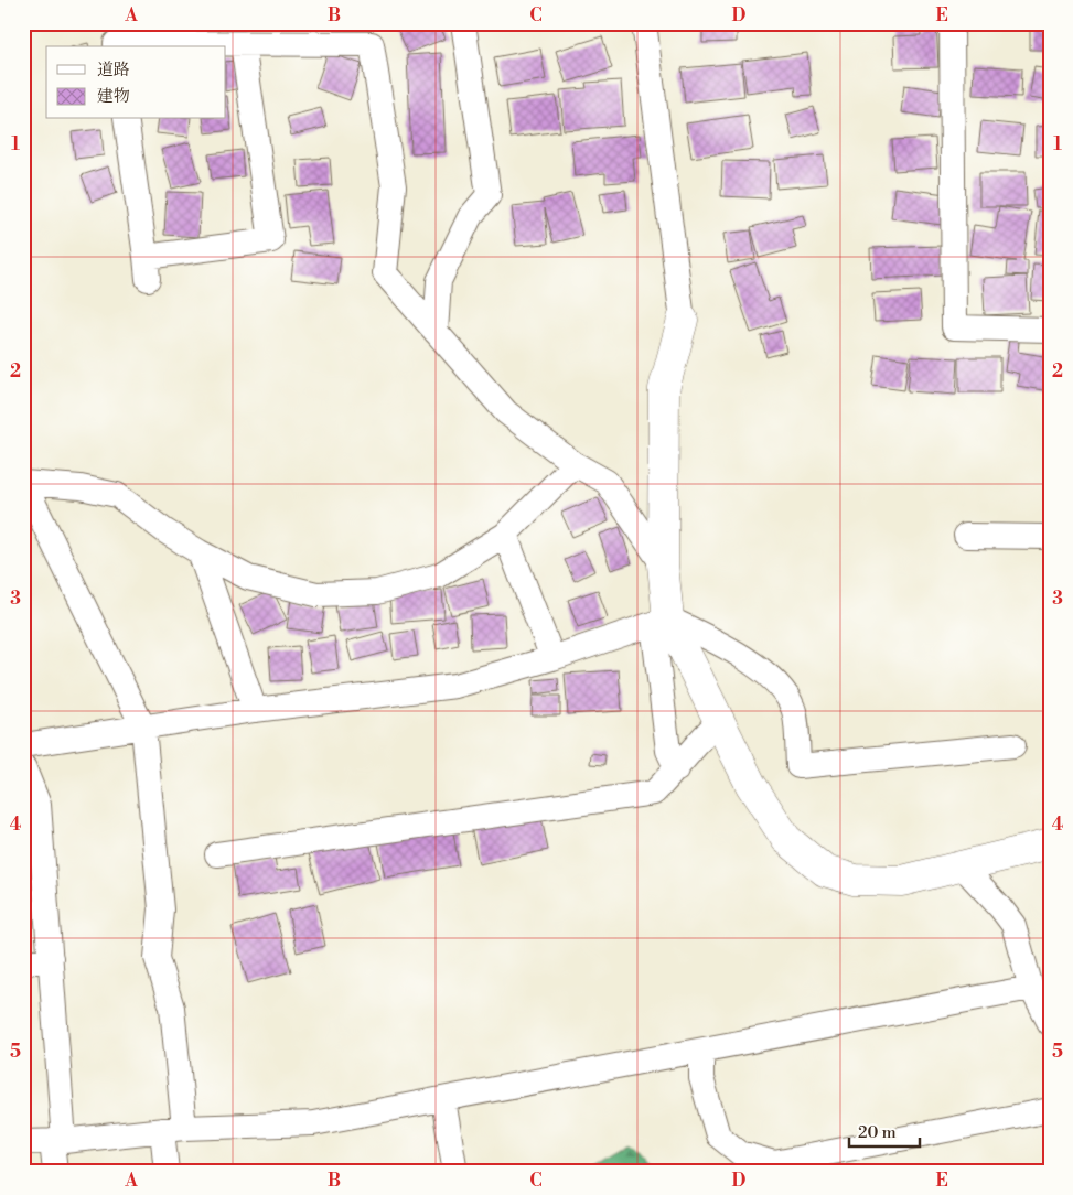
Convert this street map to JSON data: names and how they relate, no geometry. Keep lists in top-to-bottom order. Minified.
{"legend":["道路","建物"],"scale_bar":"20 m","grid":{"columns":["A","B","C","D","E"],"rows":["1","2","3","4","5"]}}
